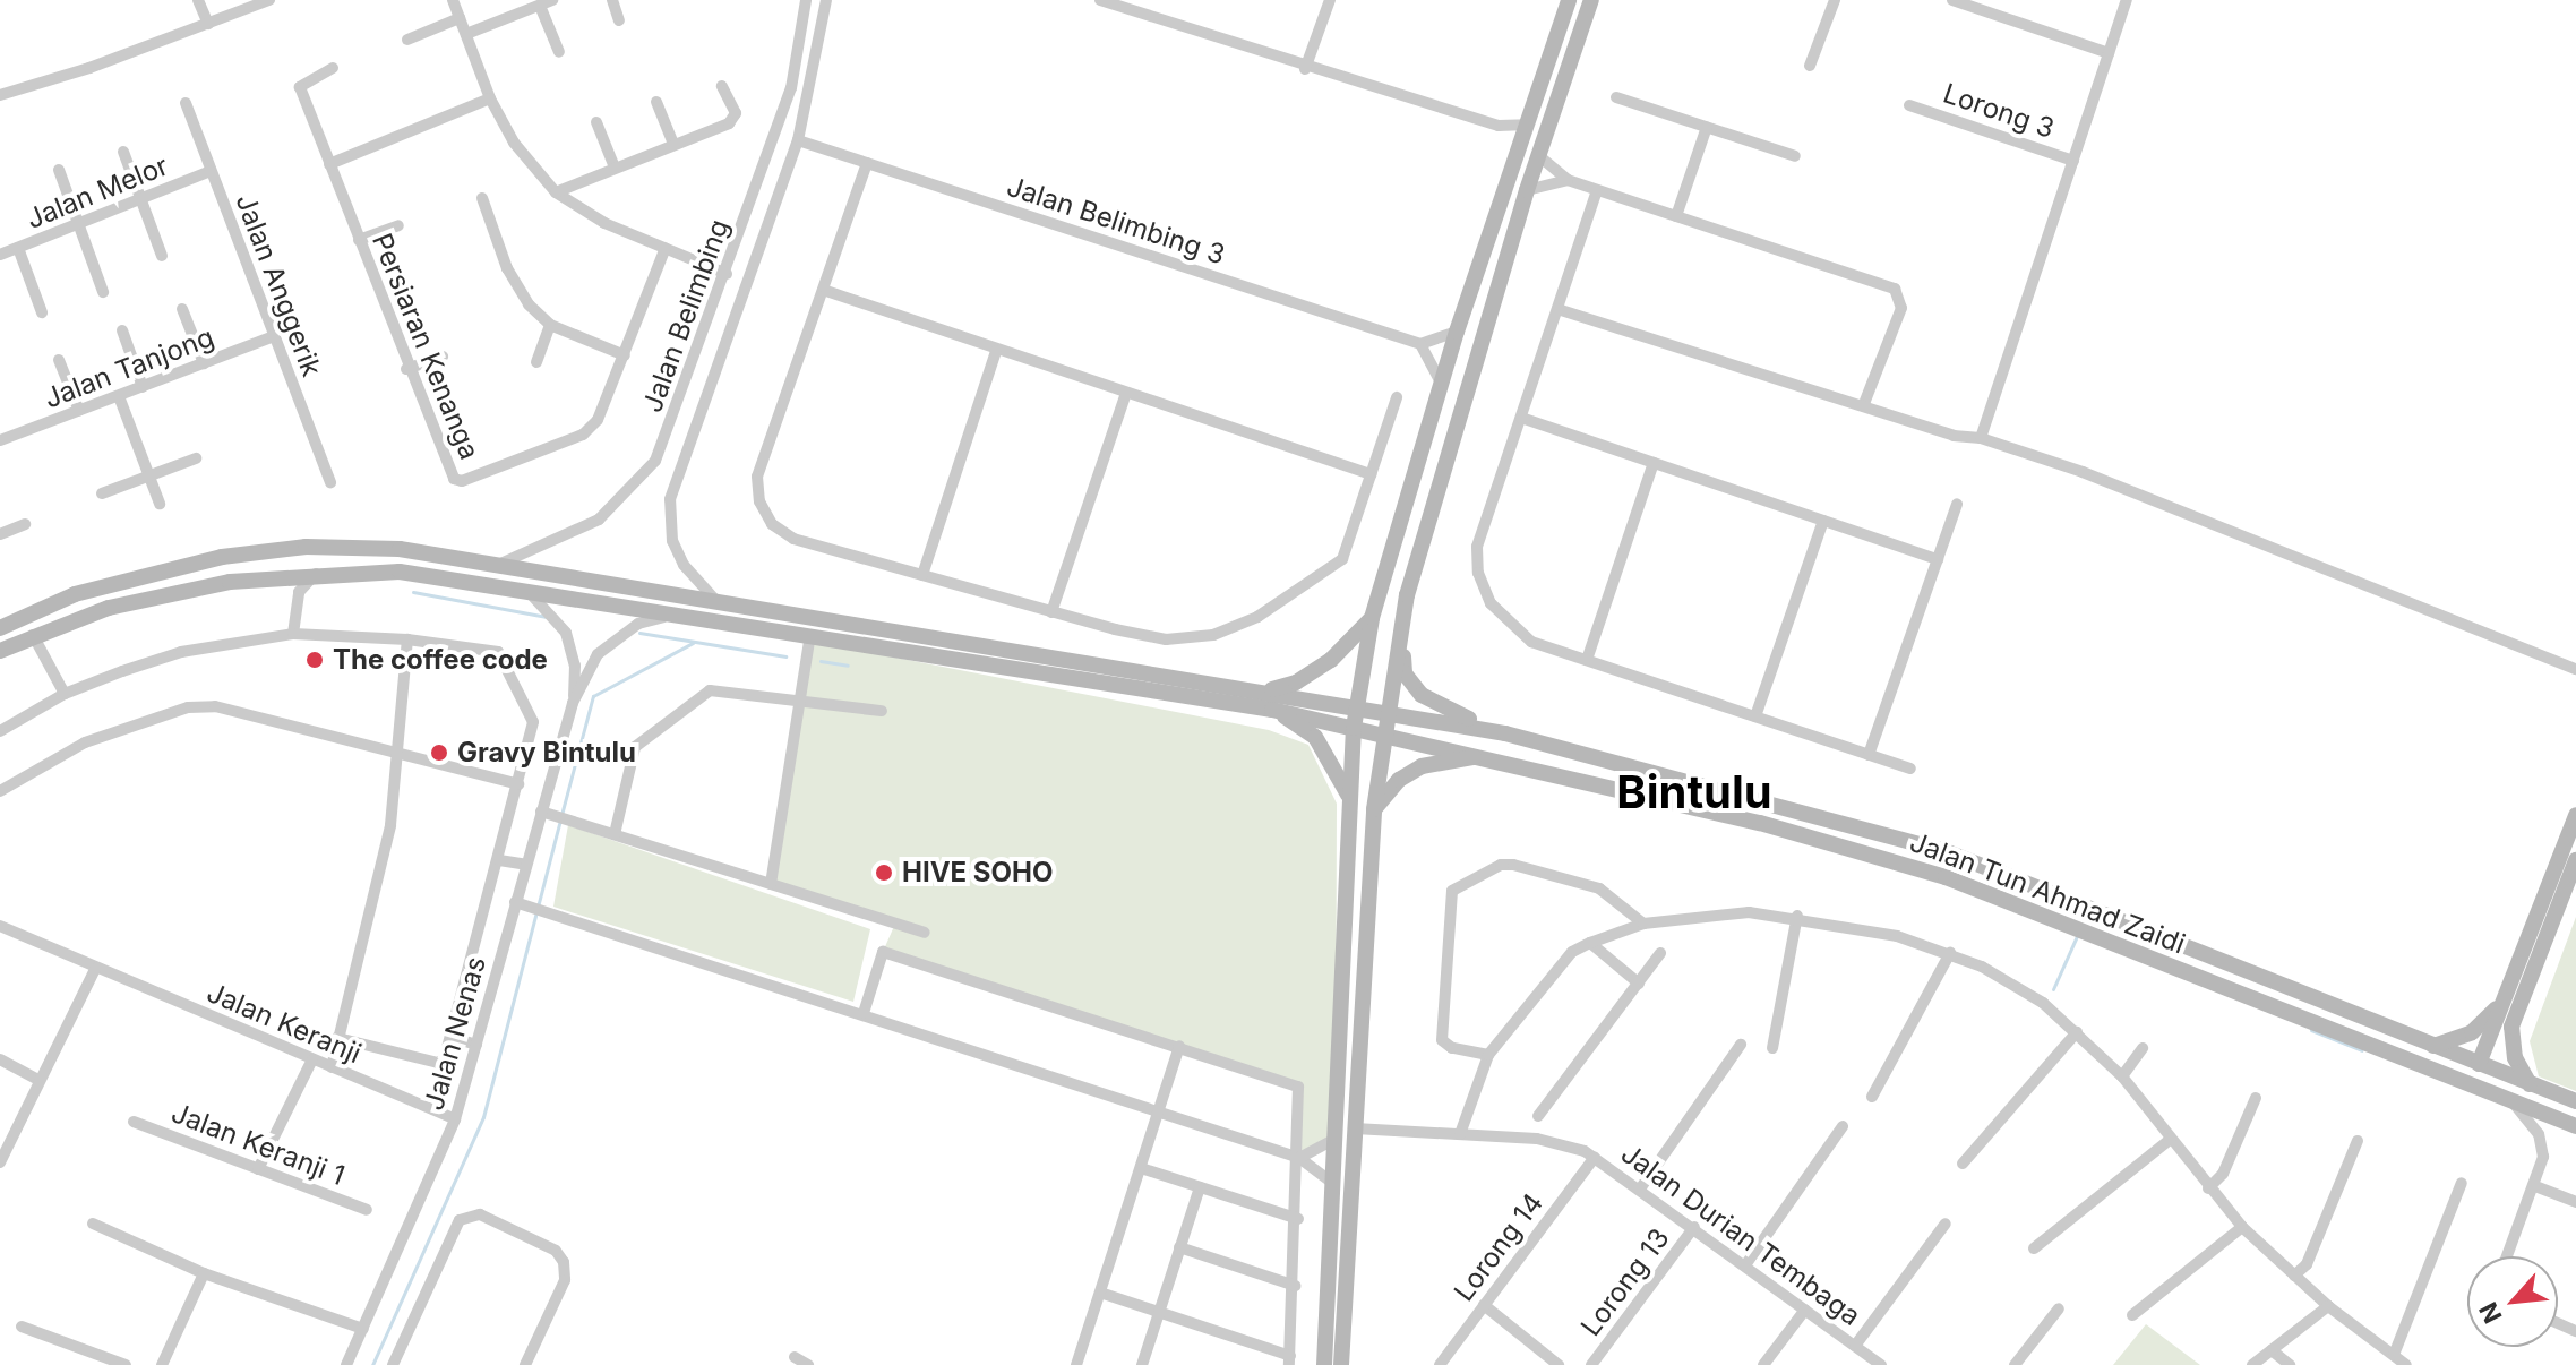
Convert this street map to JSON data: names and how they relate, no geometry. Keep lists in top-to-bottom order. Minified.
{"streets":{"main road":["Jalan Tun Ahmad Zaidi"],"street":["Lorong 3","Jalan Melor","Jalan Belimbing 3","Jalan Anggerik","Jalan Belimbing","Persiaran Kenanga","Jalan Tanjong","Jalan Keranji","Jalan Nenas","Jalan Keranji 1","Jalan Durian Tembaga","Lorong 14","Lorong 13"]},"crossings":[["Jalan Melor","Jalan Anggerik"],["Jalan Belimbing 3","Jalan Belimbing"],["Jalan Anggerik","Jalan Tanjong"],["Jalan Tun Ahmad Zaidi","Jalan Nenas"],["Jalan Keranji","Jalan Nenas"],["Jalan Durian Tembaga","Lorong 14"],["Jalan Durian Tembaga","Lorong 13"]],"districts":["Bintulu"],"places":["The coffee code","Gravy Bintulu","HIVE SOHO"],"north":"bottom left"}
